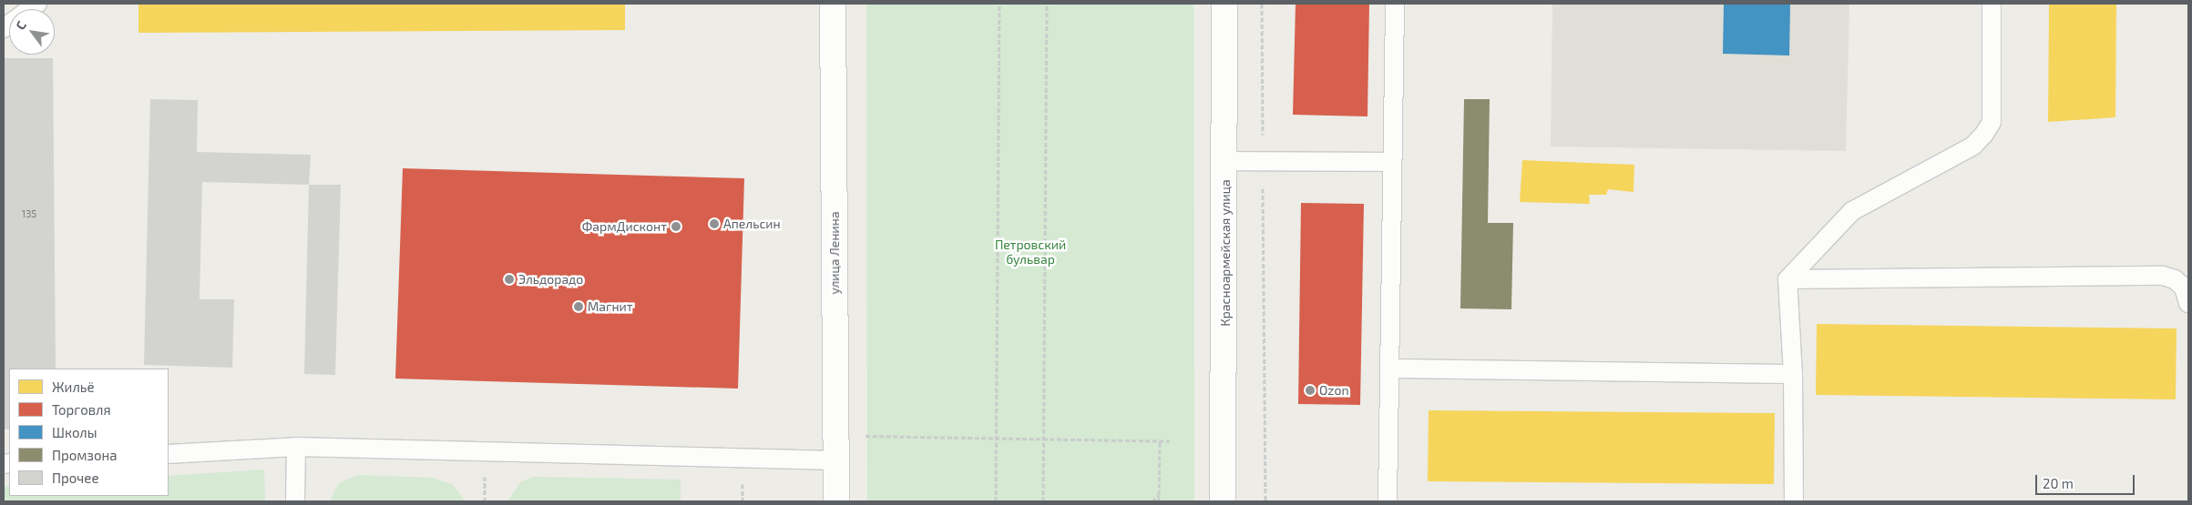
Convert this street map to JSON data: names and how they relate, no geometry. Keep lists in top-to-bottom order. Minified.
{"streets":{"main road":["улица Ленина","Красноармейская улица"]},"parks":["Петровский бульвар"],"places":["Апельсин","ФармДисконт","Эльдорадо","Магнит","Ozon"],"house_numbers":["135"],"legend":["Жильё","Торговля","Школы","Промзона","Прочее"],"scale_bar":"20 m","north":"top left"}
